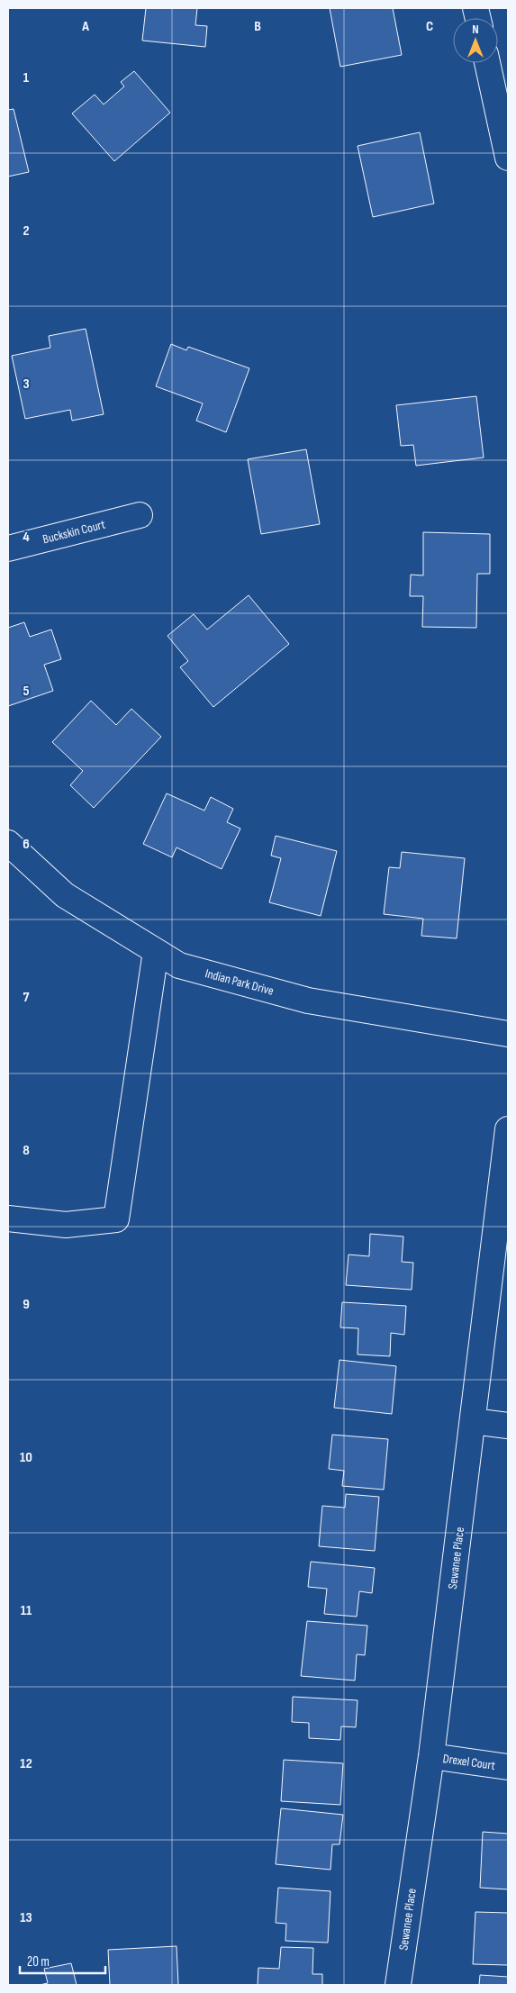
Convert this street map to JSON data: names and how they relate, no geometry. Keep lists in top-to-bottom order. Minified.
{"streets":{"street":["Buckskin Court","Indian Park Drive","Sewanee Place","Drexel Court"]},"crossings":[["Sewanee Place","Drexel Court"]],"scale_bar":"20 m","north":"top","grid":{"columns":["A","B","C"],"rows":["1","2","3","4","5","6","7","8","9","10","11","12","13"]}}
